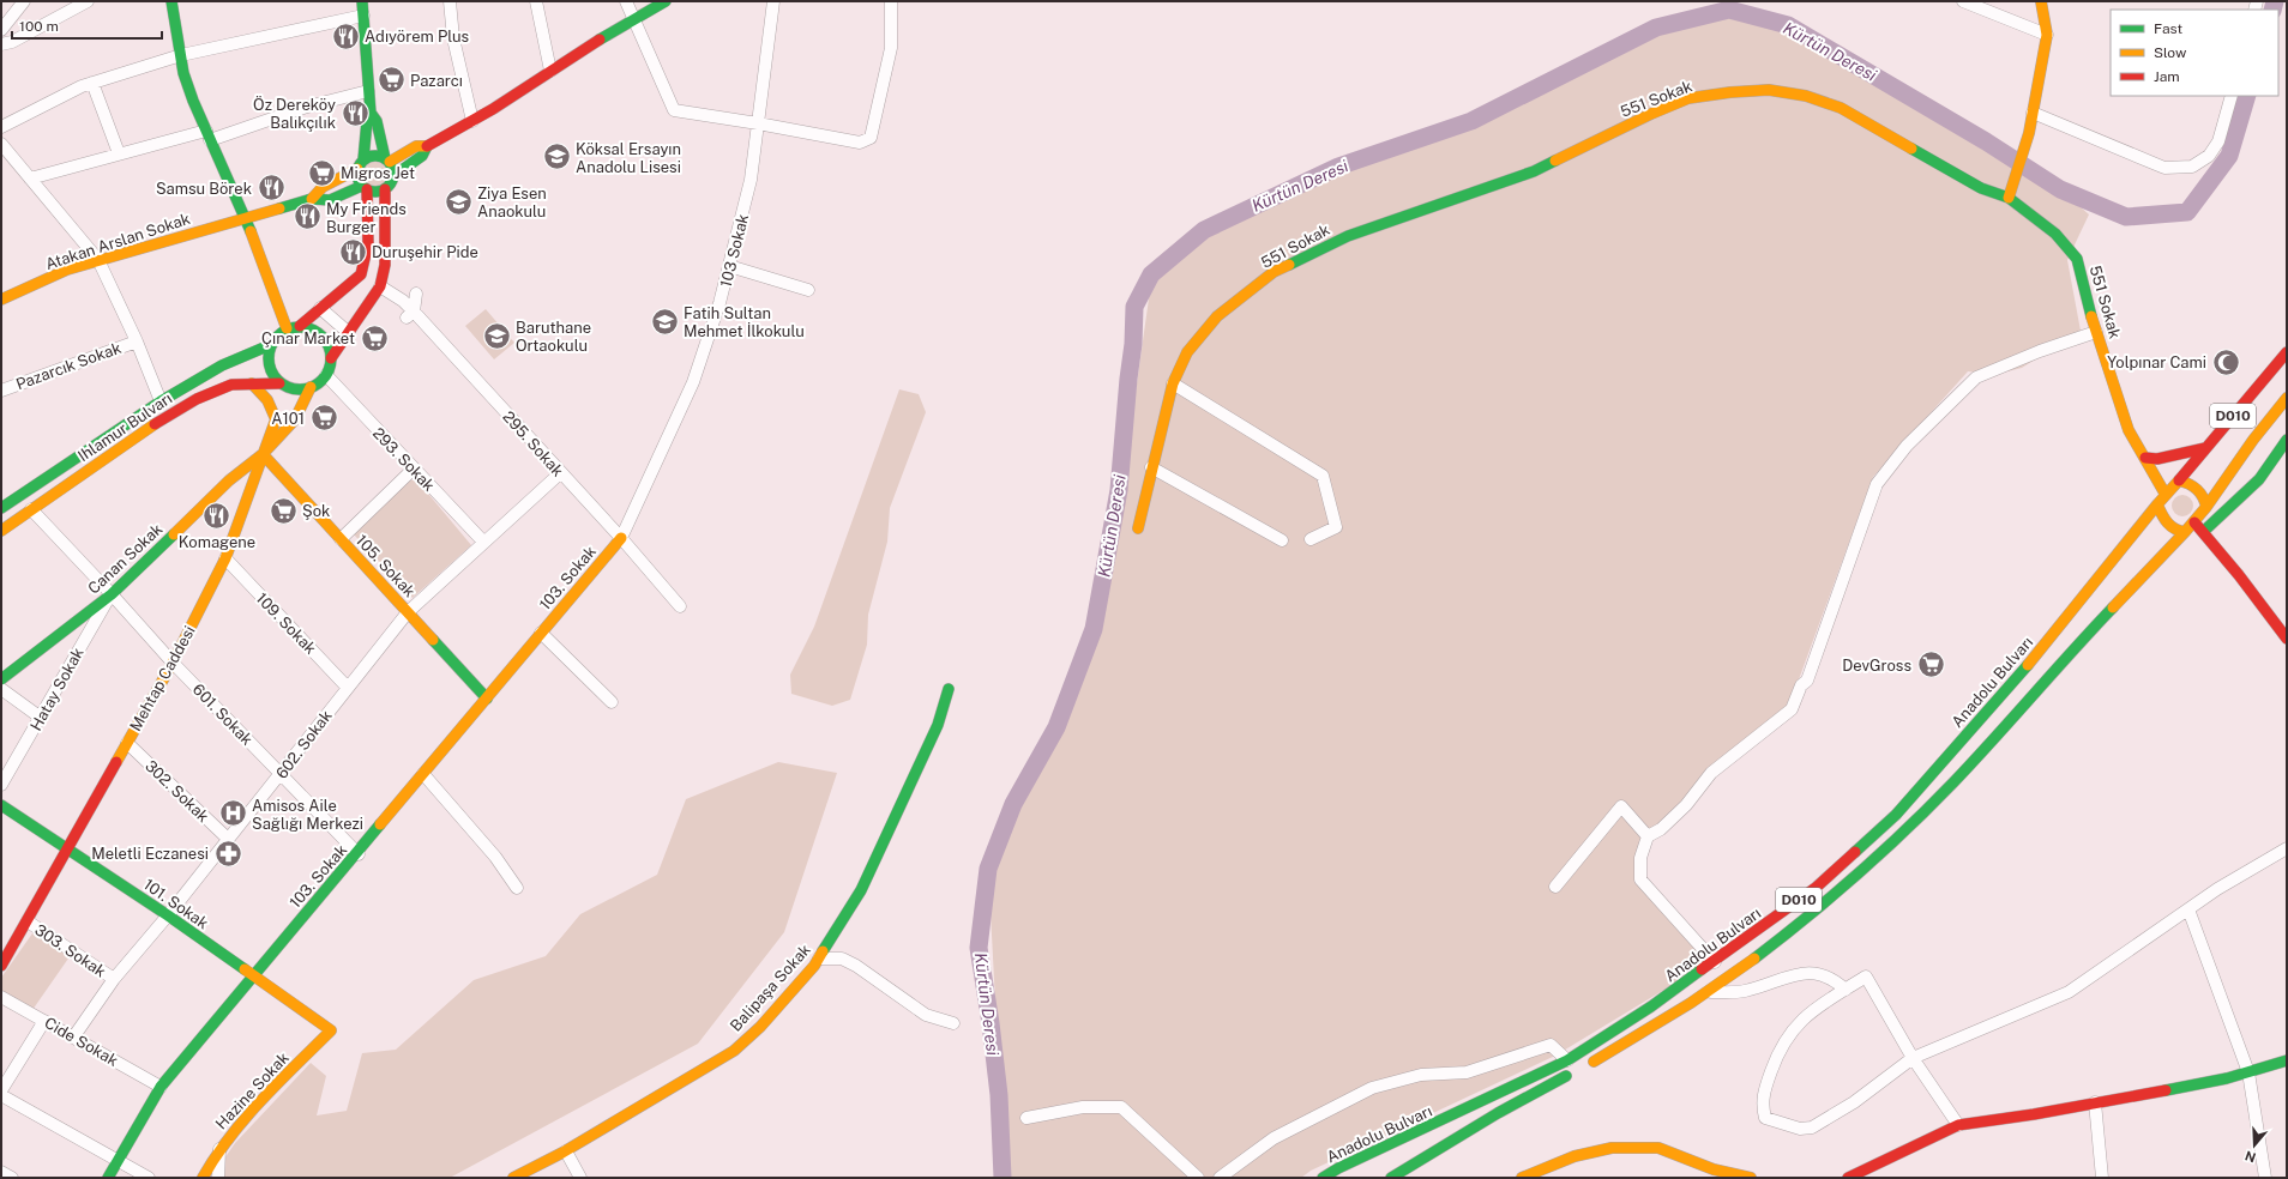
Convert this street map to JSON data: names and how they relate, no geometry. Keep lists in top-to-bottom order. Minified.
{"streets":{"main road":["551 Sokak","Atakan Arslan Sokak","D010","Ihlamur Bulvarı","Canan Sokak","105. Sokak","103. Sokak","Mehtap Caddesi","Anadolu Bulvarı","101. Sokak","Balipaşa Sokak","Hazine Sokak"],"street":["103 Sokak","Pazarcık Sokak","295. Sokak","293. Sokak","109. Sokak","Hatay Sokak","601. Sokak","602. Sokak","302. Sokak","303. Sokak","Cide Sokak"]},"crossings":[["551 Sokak","D010"],["551 Sokak","Anadolu Bulvarı"],["103 Sokak","295. Sokak"],["103 Sokak","103. Sokak"],["D010","Anadolu Bulvarı"],["Ihlamur Bulvarı","293. Sokak"],["Ihlamur Bulvarı","Mehtap Caddesi"],["Ihlamur Bulvarı","601. Sokak"],["295. Sokak","103. Sokak"],["295. Sokak","602. Sokak"],["293. Sokak","Mehtap Caddesi"],["293. Sokak","602. Sokak"],["Canan Sokak","105. Sokak"],["Canan Sokak","Mehtap Caddesi"],["Canan Sokak","Hatay Sokak"],["Canan Sokak","601. Sokak"],["105. Sokak","103. Sokak"],["105. Sokak","Mehtap Caddesi"],["105. Sokak","602. Sokak"],["103. Sokak","601. Sokak"],["103. Sokak","101. Sokak"],["103. Sokak","Cide Sokak"],["109. Sokak","Mehtap Caddesi"],["109. Sokak","602. Sokak"],["Mehtap Caddesi","601. Sokak"],["Mehtap Caddesi","302. Sokak"],["Mehtap Caddesi","101. Sokak"],["Mehtap Caddesi","303. Sokak"],["Hatay Sokak","601. Sokak"],["601. Sokak","602. Sokak"],["602. Sokak","302. Sokak"],["602. Sokak","101. Sokak"],["602. Sokak","303. Sokak"],["602. Sokak","Cide Sokak"],["101. Sokak","Hazine Sokak"]],"water":["Kürtün Deresi"],"places":{"restaurant":["Adıyörem Plus","Öz Dereköy Balıkçılık","Samsu Börek","My Friends Burger","Duruşehir Pide","Komagene"],"supermarket":["Pazarcı","Migros Jet","Çınar Market","A101","Şok","DevGross"],"school or university":["Köksal Ersayın Anadolu Lisesi","Ziya Esen Anaokulu","Fatih Sultan Mehmet İlkokulu","Baruthane Ortaokulu"],"mosque":["Yolpınar Cami"],"hospital":["Amisos Aile Sağlığı Merkezi"],"pharmacy":["Meletli Eczanesi"]},"legend":["Fast","Slow","Jam"],"scale_bar":"100 m","north":"bottom"}
